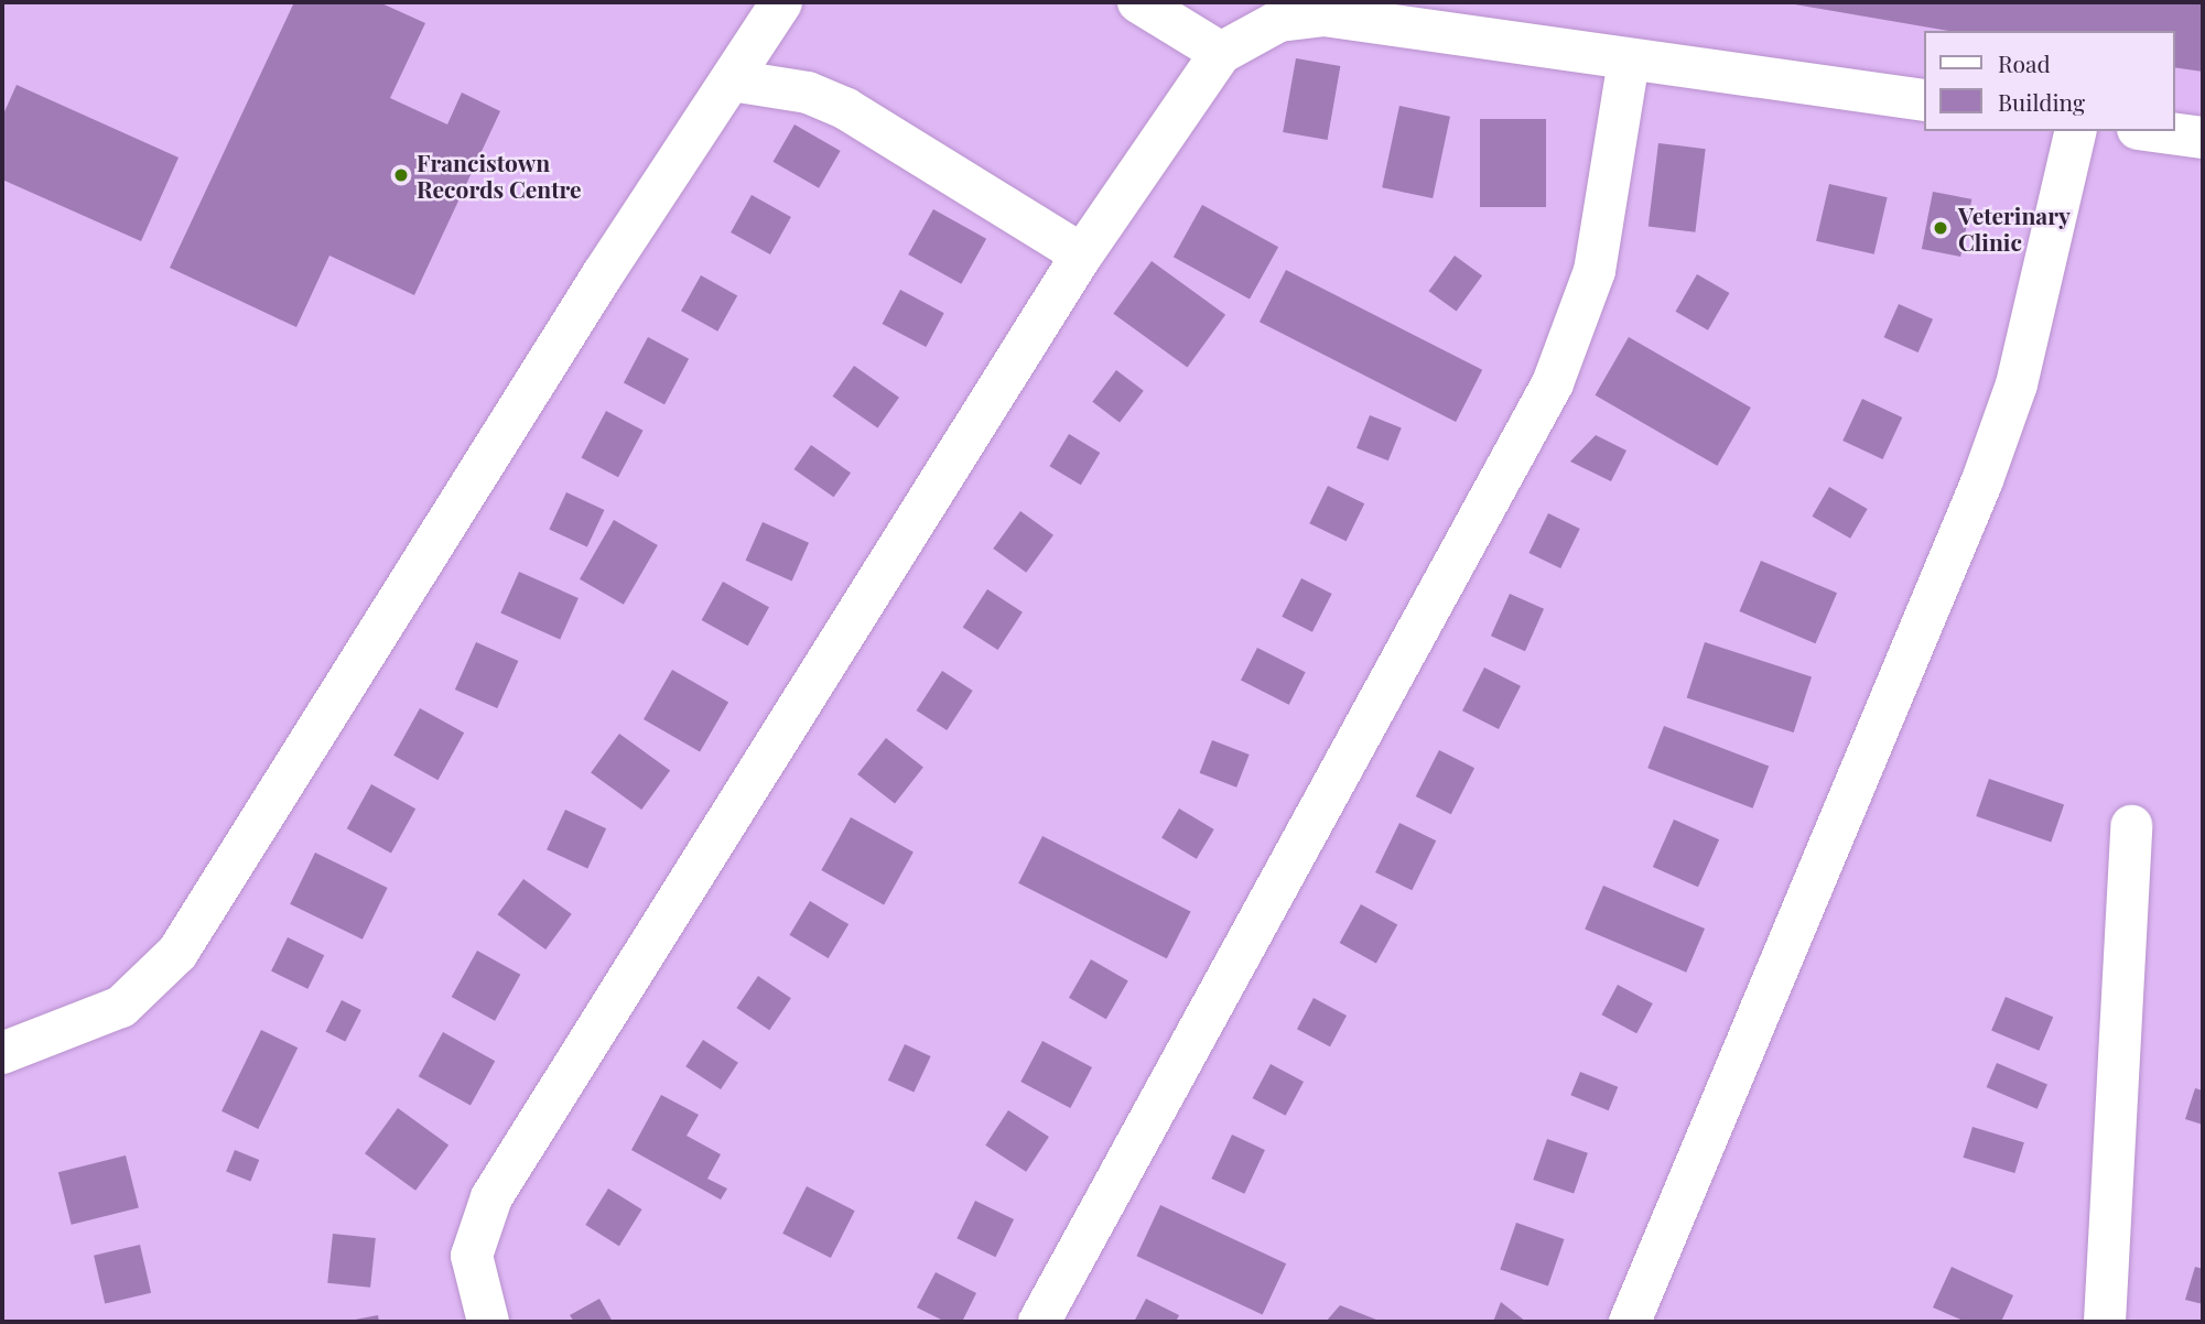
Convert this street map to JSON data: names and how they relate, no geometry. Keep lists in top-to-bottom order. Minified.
{"places":["Francistown Records Centre","Veterinary Clinic"],"legend":["Road","Building"]}
